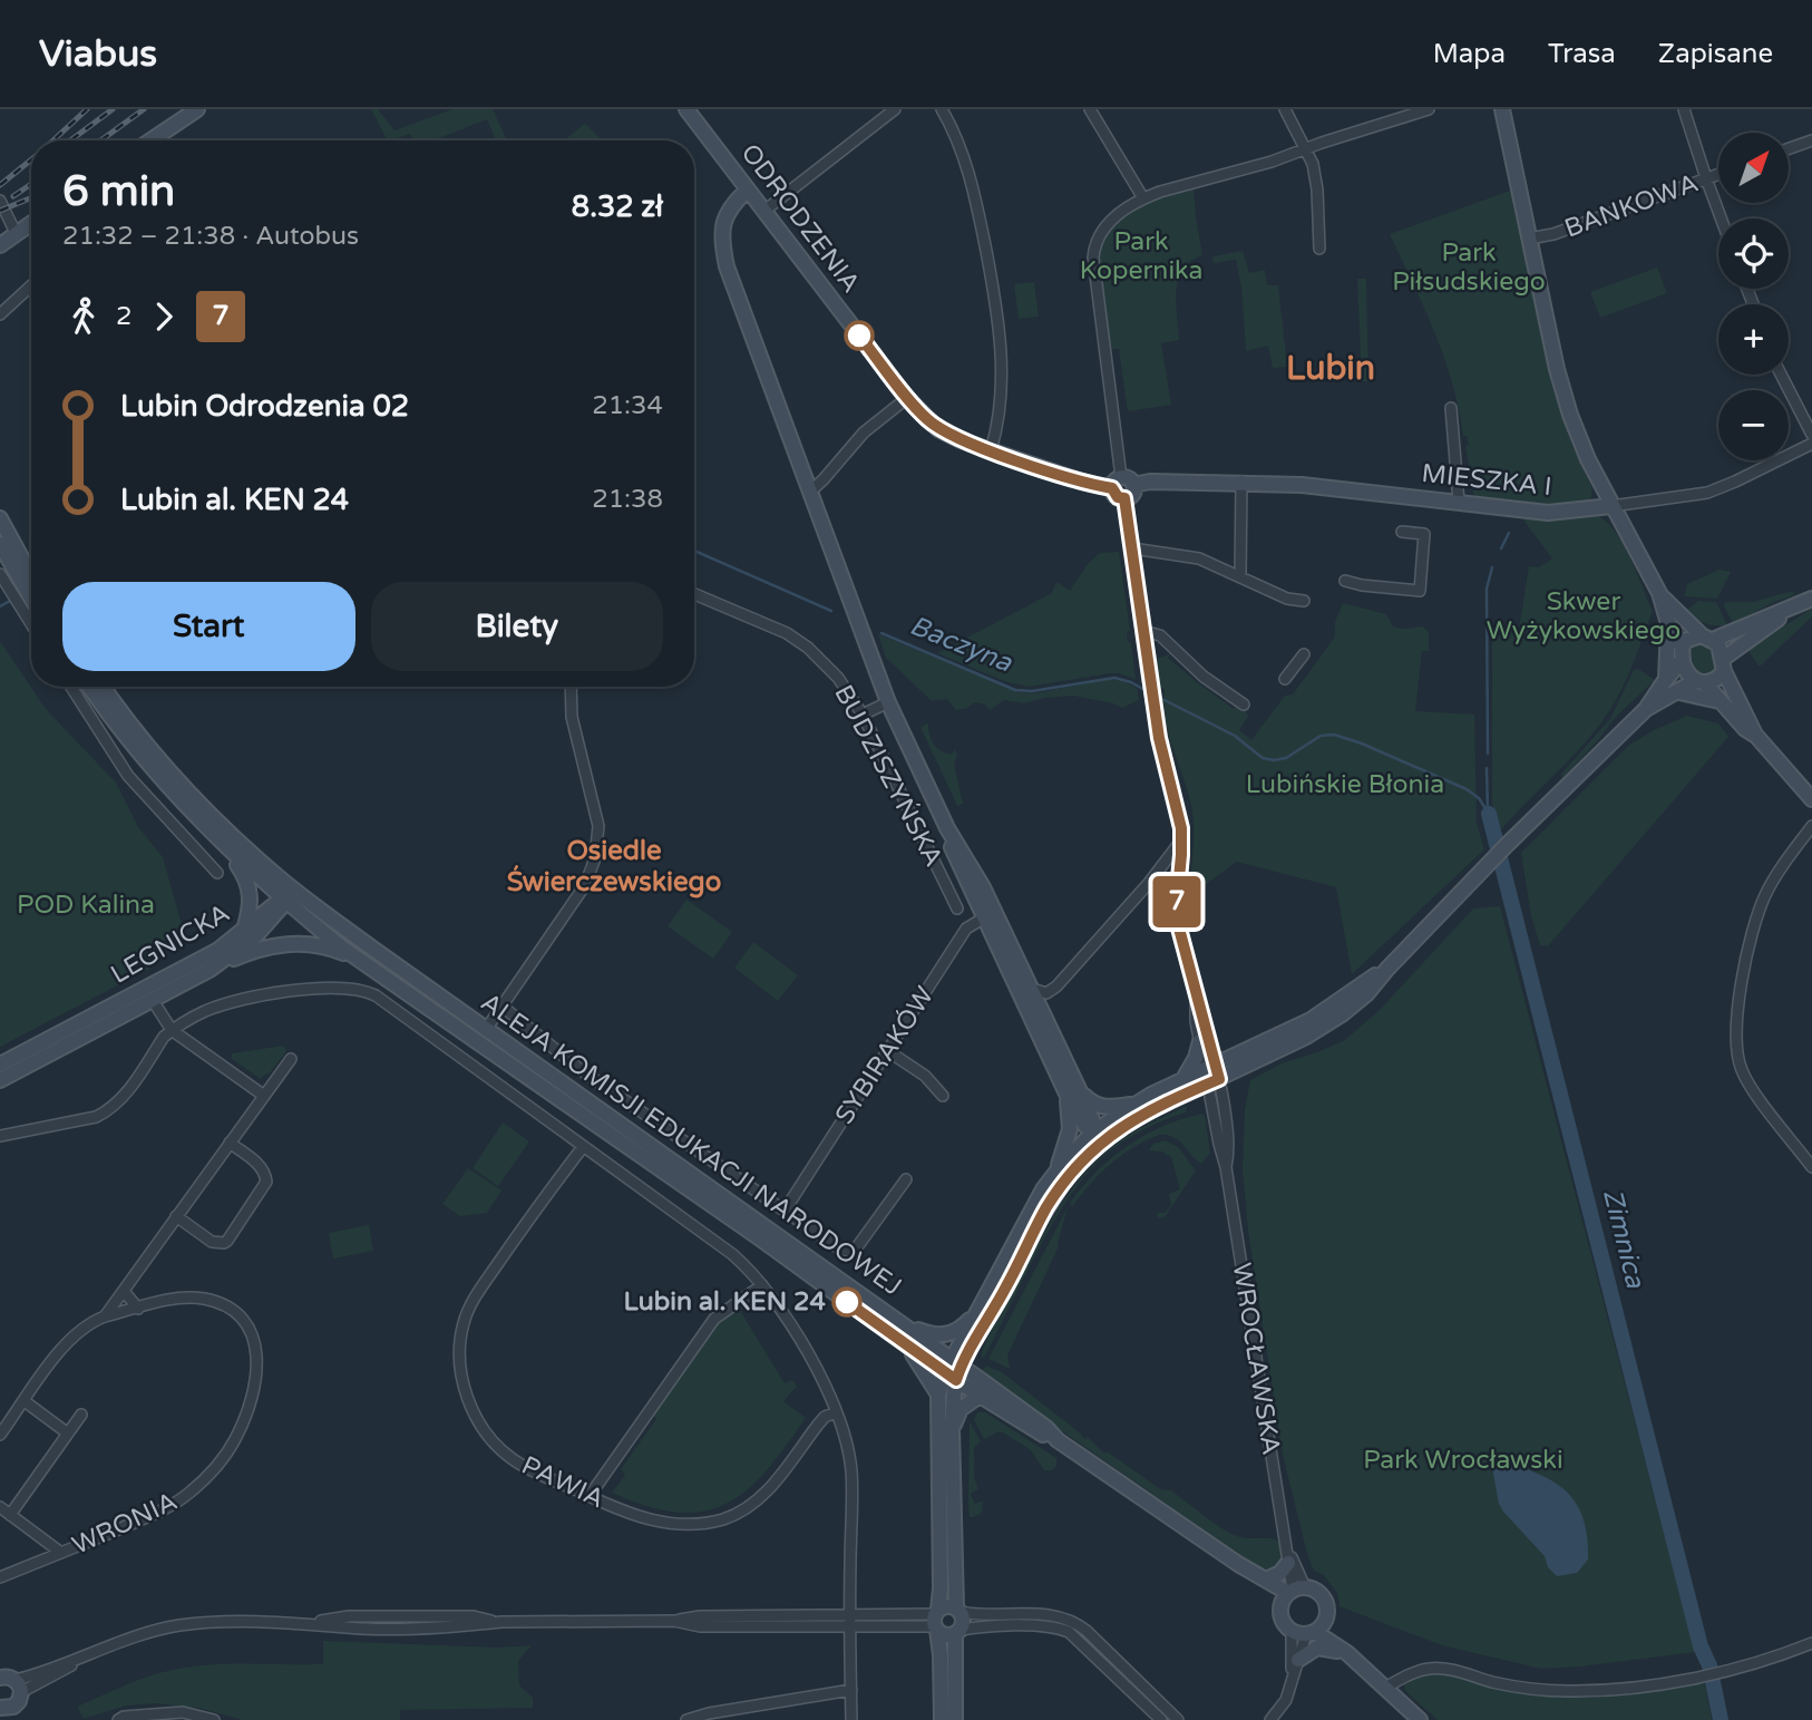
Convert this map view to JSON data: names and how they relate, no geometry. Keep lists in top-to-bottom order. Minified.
{"streets":{"street":["BANKOWA","ODRODZENIA","MIESZKA I","BUDZISZYŃSKA","LEGNICKA","SYBIRAKÓW","ALEJA KOMISJI EDUKACJI NARODOWEJ","WROCŁAWSKA","PAWIA","WRONIA"]},"crossings":[["ODRODZENIA","MIESZKA I"],["LEGNICKA","ALEJA KOMISJI EDUKACJI NARODOWEJ"],["ALEJA KOMISJI EDUKACJI NARODOWEJ","WROCŁAWSKA"]],"districts":["Lubin","Osiedle Świerczewskiego"],"water":["Baczyna","Zimnica"],"parks":["Park Kopernika","Park Piłsudskiego","Skwer Wyżykowskiego","Lubińskie Błonia","POD Kalina","Park Wrocławski"],"places":["Lubin al. KEN 24"],"lines":["bus line 7"],"north":"top right","page":{"header":"Viabus","nav":["Mapa","Trasa","Zapisane"],"on_map":"7","map_buttons":["+","−"],"heading":["6 min","21:32 – 21:38 · Autobus","8.32 zł"],"legs":["2","7"],"list":[{"name":"Lubin Odrodzenia 02","value":"21:34"},{"name":"Lubin al. KEN 24","value":"21:38"}],"buttons":["Start","Bilety"]}}
